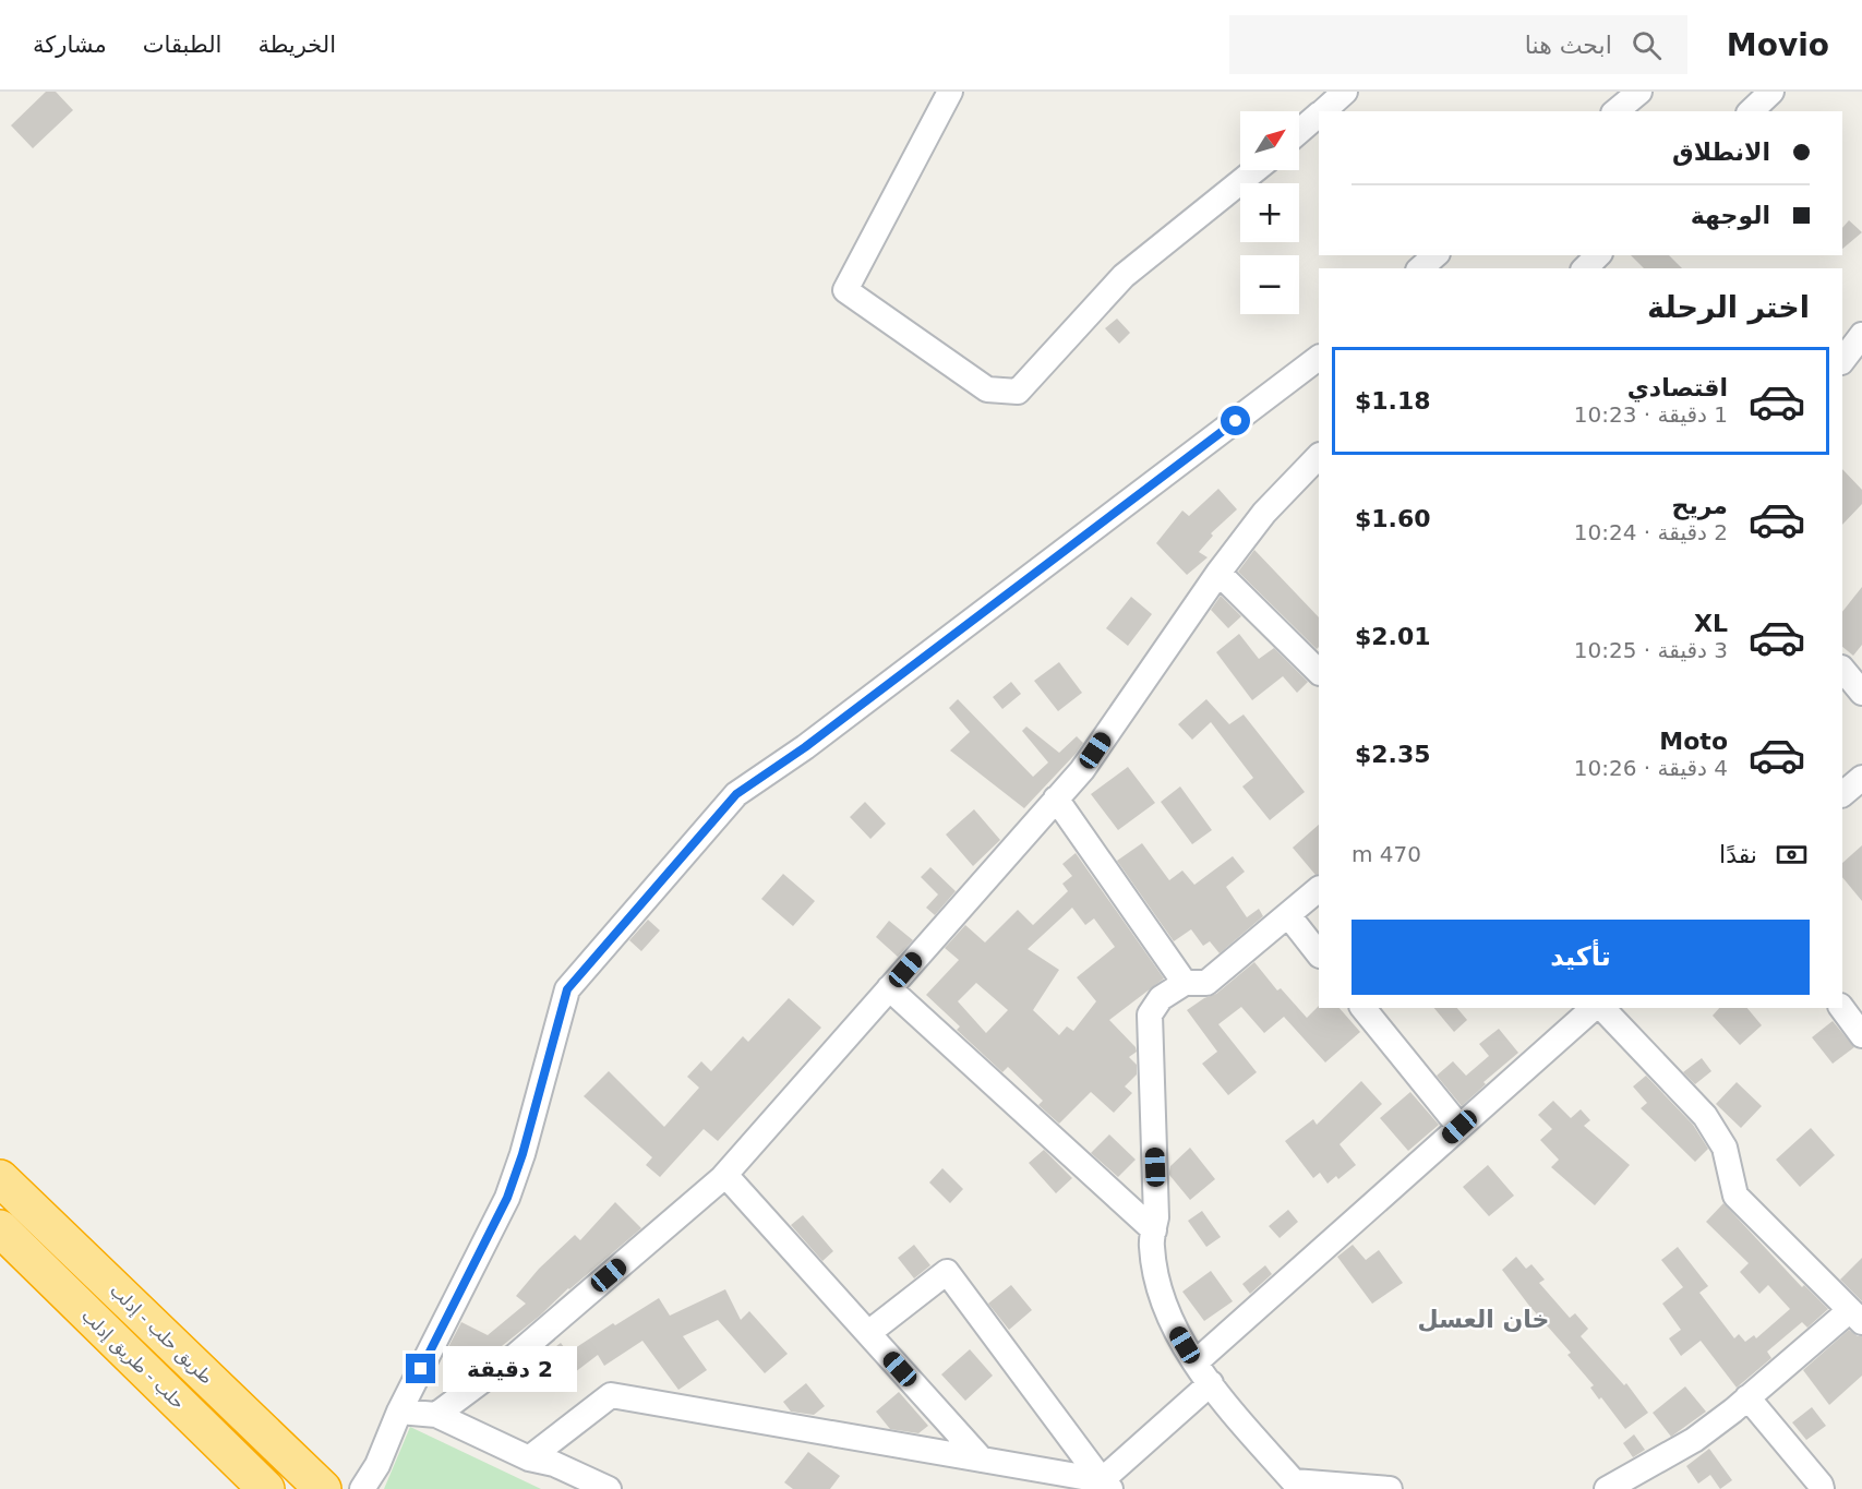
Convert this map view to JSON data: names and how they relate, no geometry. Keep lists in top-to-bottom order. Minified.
{"streets":{"highway":["طريق حلب - إدلب","حلب - طريق إدلب"]},"districts":["خان العسل"],"north":"top right","page":{"header":"Movio","search":"ابحث هنا","nav":["الخريطة","الطبقات","مشاركة"],"map_buttons":["+","−"],"banner":["الانطلاق","الوجهة"],"heading":"اختر الرحلة","list":[{"name":"اقتصادي","note":"1 دقيقة · 10:23","value":"$1.18"},{"name":"مريح","note":"2 دقيقة · 10:24","value":"$1.60"},{"name":"XL","note":"3 دقيقة · 10:25","value":"$2.01"},{"name":"Moto","note":"4 دقيقة · 10:26","value":"$2.35"}],"pay":["نقدًا","470 m"],"buttons":"تأكيد","bubble":"2 دقيقة"}}
